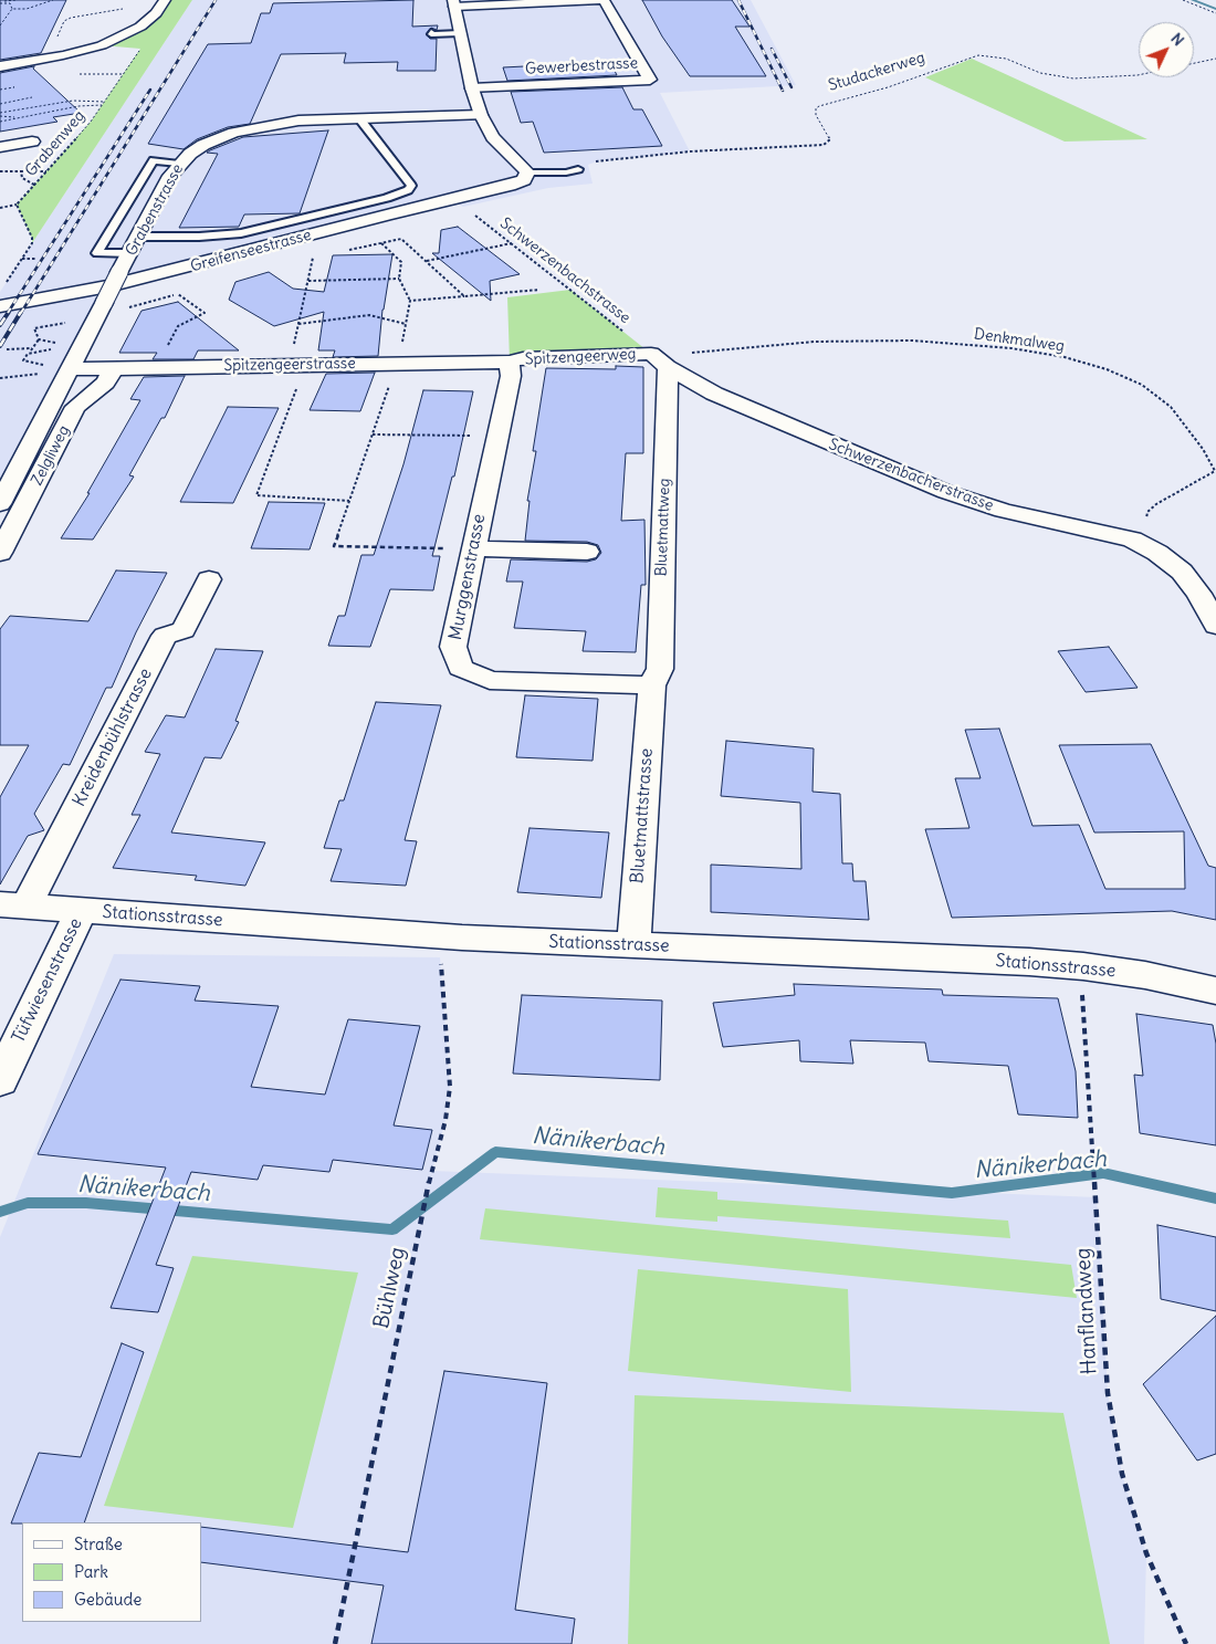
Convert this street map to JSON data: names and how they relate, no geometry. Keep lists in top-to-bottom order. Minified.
{"streets":{"street":["Gewerbestrasse","Grabenstrasse","Greifenseestrasse","Spitzengeerweg","Spitzengeerstrasse","Zelgliweg","Schwerzenbacherstrasse","Bluetmattweg","Murggenstrasse","Kreidenbühlstrasse","Bluetmattstrasse","Stationsstrasse","Tüfwiesenstrasse"],"path":["Studackerweg","Grabenweg","Schwerzenbachstrasse","Denkmalweg","Bühlweg","Hanflandweg"]},"crossings":[["Grabenstrasse","Spitzengeerstrasse"],["Schwerzenbachstrasse","Denkmalweg"],["Schwerzenbachstrasse","Spitzengeerweg"],["Schwerzenbachstrasse","Schwerzenbacherstrasse"],["Schwerzenbachstrasse","Bluetmattweg"],["Denkmalweg","Spitzengeerweg"],["Denkmalweg","Schwerzenbacherstrasse"],["Denkmalweg","Bluetmattweg"],["Spitzengeerweg","Spitzengeerstrasse"],["Spitzengeerweg","Schwerzenbacherstrasse"],["Spitzengeerweg","Bluetmattweg"],["Spitzengeerweg","Murggenstrasse"],["Spitzengeerstrasse","Zelgliweg"],["Spitzengeerstrasse","Murggenstrasse"],["Schwerzenbacherstrasse","Bluetmattweg"],["Bluetmattweg","Murggenstrasse"],["Bluetmattweg","Bluetmattstrasse"],["Murggenstrasse","Bluetmattstrasse"],["Kreidenbühlstrasse","Stationsstrasse"],["Bluetmattstrasse","Stationsstrasse"],["Stationsstrasse","Tüfwiesenstrasse"],["Stationsstrasse","Bühlweg"],["Stationsstrasse","Hanflandweg"]],"water":["Nänikerbach"],"legend":["Straße","Park","Gebäude"],"north":"top right"}
